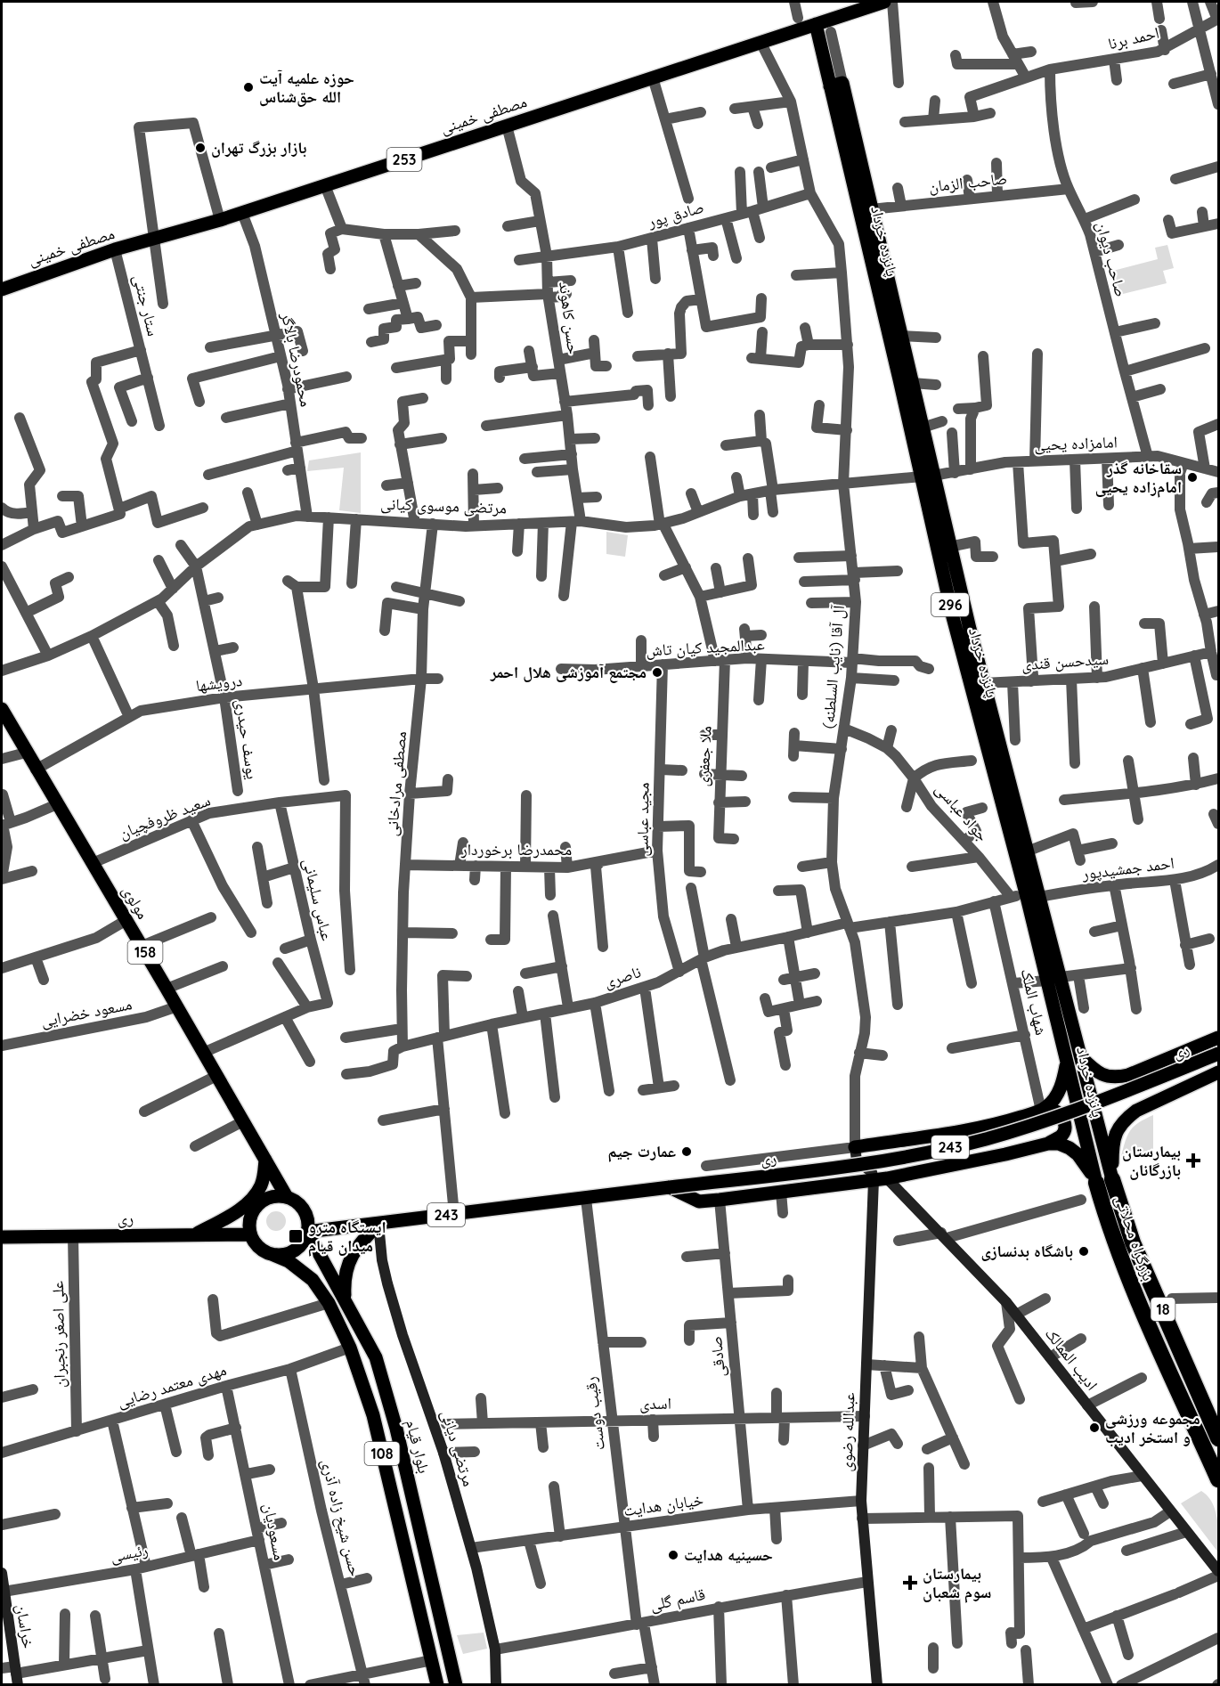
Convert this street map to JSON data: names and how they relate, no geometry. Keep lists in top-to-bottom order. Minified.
{"streets":{"highway":["بزرگراه محلاتی","18"],"main road":["مصطفی خمینی","253","پانزده خرداد","296","مولوی","158","ری","243","ادیب الممالک","عبدالله رضوی","بلوار قیام","مرتضی دیانی","108","خراسان"],"street":["احمد برنا","صاحب الزمان","صادق پور","صاحب دیوان","ستار جنتی","حسن کاهوند","محمودرضا بالاگر","امامزاده یحیی","مرتضی موسوی کیانی","عبدالمجید کیان تاش","سیدحسن قندی","آل آقا (نایب السلطنه)","درویشها","یوسف حیدری","ملا جعفری","مصطفی مرادخانی","جواد عباسی","سعید ظروفچیان","مجید عباسی","محمدرضا برخوردار","احمد جمشیدپور","عباس سلیمانی","ناصری","شهاب الملک","مسعود خضرایی","علی اصغر رنجبران","صادقی","مهدی معتمد رضایی","اسدی","رقیب دوست","خیابان‌ هدایت","حسن شیخ زاده آذری","مسعودیان","رئیسی","قاسم گلی"]},"crossings":[["احمد برنا","صاحب دیوان"],["مصطفی خمینی","پانزده خرداد"],["مصطفی خمینی","ستار جنتی"],["مصطفی خمینی","حسن کاهوند"],["مصطفی خمینی","محمودرضا بالاگر"],["مصطفی خمینی","آل آقا (نایب السلطنه)"],["صاحب الزمان","پانزده خرداد"],["صاحب الزمان","صاحب دیوان"],["صادق پور","حسن کاهوند"],["صادق پور","آل آقا (نایب السلطنه)"],["پانزده خرداد","امامزاده یحیی"],["پانزده خرداد","مرتضی موسوی کیانی"],["پانزده خرداد","سیدحسن قندی"],["پانزده خرداد","احمد جمشیدپور"],["پانزده خرداد","بزرگراه محلاتی"],["صاحب دیوان","امامزاده یحیی"],["حسن کاهوند","مرتضی موسوی کیانی"],["محمودرضا بالاگر","مرتضی موسوی کیانی"],["امامزاده یحیی","مرتضی موسوی کیانی"],["مرتضی موسوی کیانی","آل آقا (نایب السلطنه)"],["مرتضی موسوی کیانی","یوسف حیدری"],["مرتضی موسوی کیانی","ملا جعفری"],["مرتضی موسوی کیانی","مصطفی مرادخانی"],["عبدالمجید کیان تاش","آل آقا (نایب السلطنه)"],["عبدالمجید کیان تاش","ملا جعفری"],["عبدالمجید کیان تاش","مجید عباسی"],["آل آقا (نایب السلطنه)","جواد عباسی"],["آل آقا (نایب السلطنه)","ناصری"],["آل آقا (نایب السلطنه)","ادیب الممالک"],["درویشها","یوسف حیدری"],["درویشها","مصطفی مرادخانی"],["درویشها","مولوی"],["مصطفی مرادخانی","محمدرضا برخوردار"],["مصطفی مرادخانی","ناصری"],["جواد عباسی","ناصری"],["سعید ظروفچیان","عباس سلیمانی"],["سعید ظروفچیان","مولوی"],["مجید عباسی","محمدرضا برخوردار"],["مجید عباسی","ناصری"],["مولوی","مسعود خضرایی"],["مولوی","ری"],["مولوی","بلوار قیام"],["مولوی","108"],["ناصری","شهاب الملک"],["ری","علی اصغر رنجبران"],["ری","رقیب دوست"],["ری","بلوار قیام"],["ری","مرتضی دیانی"],["ری","108"],["علی اصغر رنجبران","مهدی معتمد رضایی"],["صادقی","اسدی"],["صادقی","خیابان‌ هدایت"],["ادیب الممالک","عبدالله رضوی"],["مهدی معتمد رضایی","108"],["مهدی معتمد رضایی","حسن شیخ زاده آذری"],["مهدی معتمد رضایی","مسعودیان"],["اسدی","رقیب دوست"],["اسدی","عبدالله رضوی"],["رقیب دوست","خیابان‌ هدایت"],["رقیب دوست","قاسم گلی"],["عبدالله رضوی","خیابان‌ هدایت"],["عبدالله رضوی","قاسم گلی"],["بلوار قیام","108"],["مرتضی دیانی","خیابان‌ هدایت"],["مرتضی دیانی","قاسم گلی"],["مسعودیان","رئیسی"],["رئیسی","خراسان"]],"places":{"other":["حوزه علمیه آیت الله حق‌شناس","بازار بزرگ تهران","سقاخانه گذر امام‌زاده یحیی","مجتمع آموزشی هلال احمر","عمارت جیم","باشگاه بدنسازی","مجموعه ورزشی و استخر ادیب","حسینیه هدایت"],"health":["بیمارستان بازرگانان","بیمارستان سوم شعبان"],"transit":["ایستگاه مترو میدان قیام"]}}
